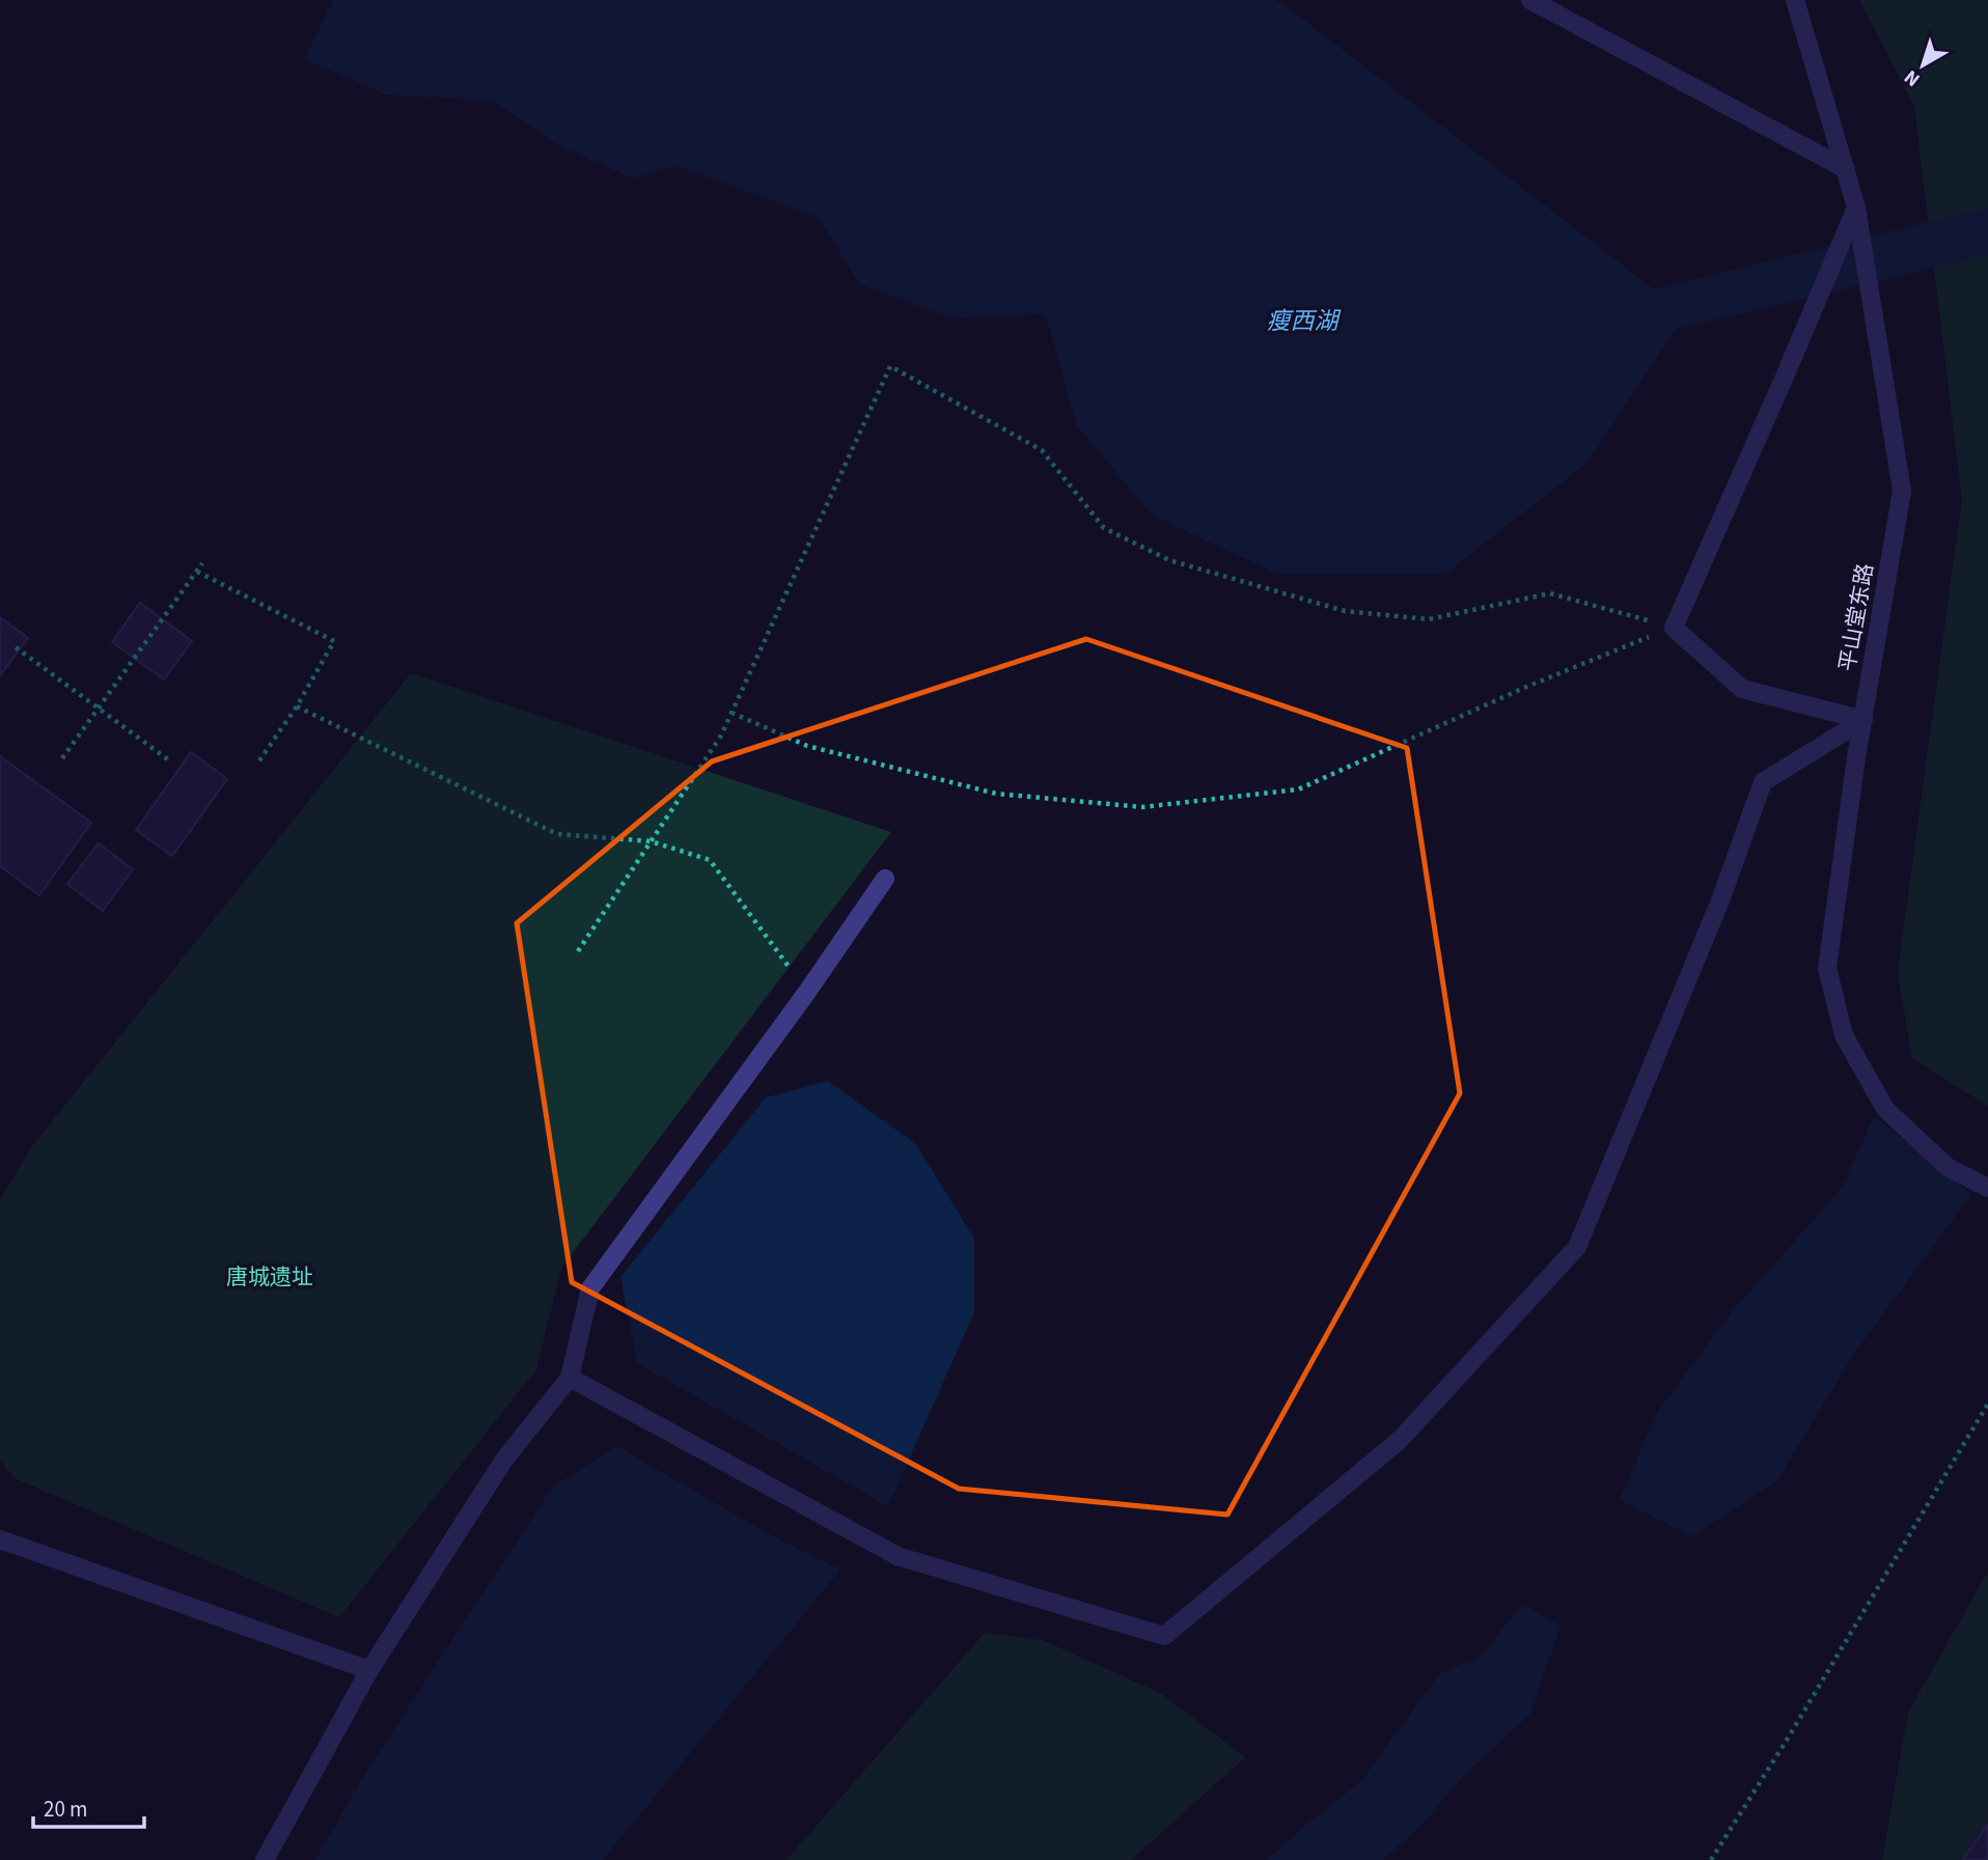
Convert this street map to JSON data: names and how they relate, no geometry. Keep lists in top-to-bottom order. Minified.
{"streets":{"street":["平山堂东路"]},"water":["瘦西湖"],"parks":["唐城遗址"],"scale_bar":"20 m","north":"bottom left"}
